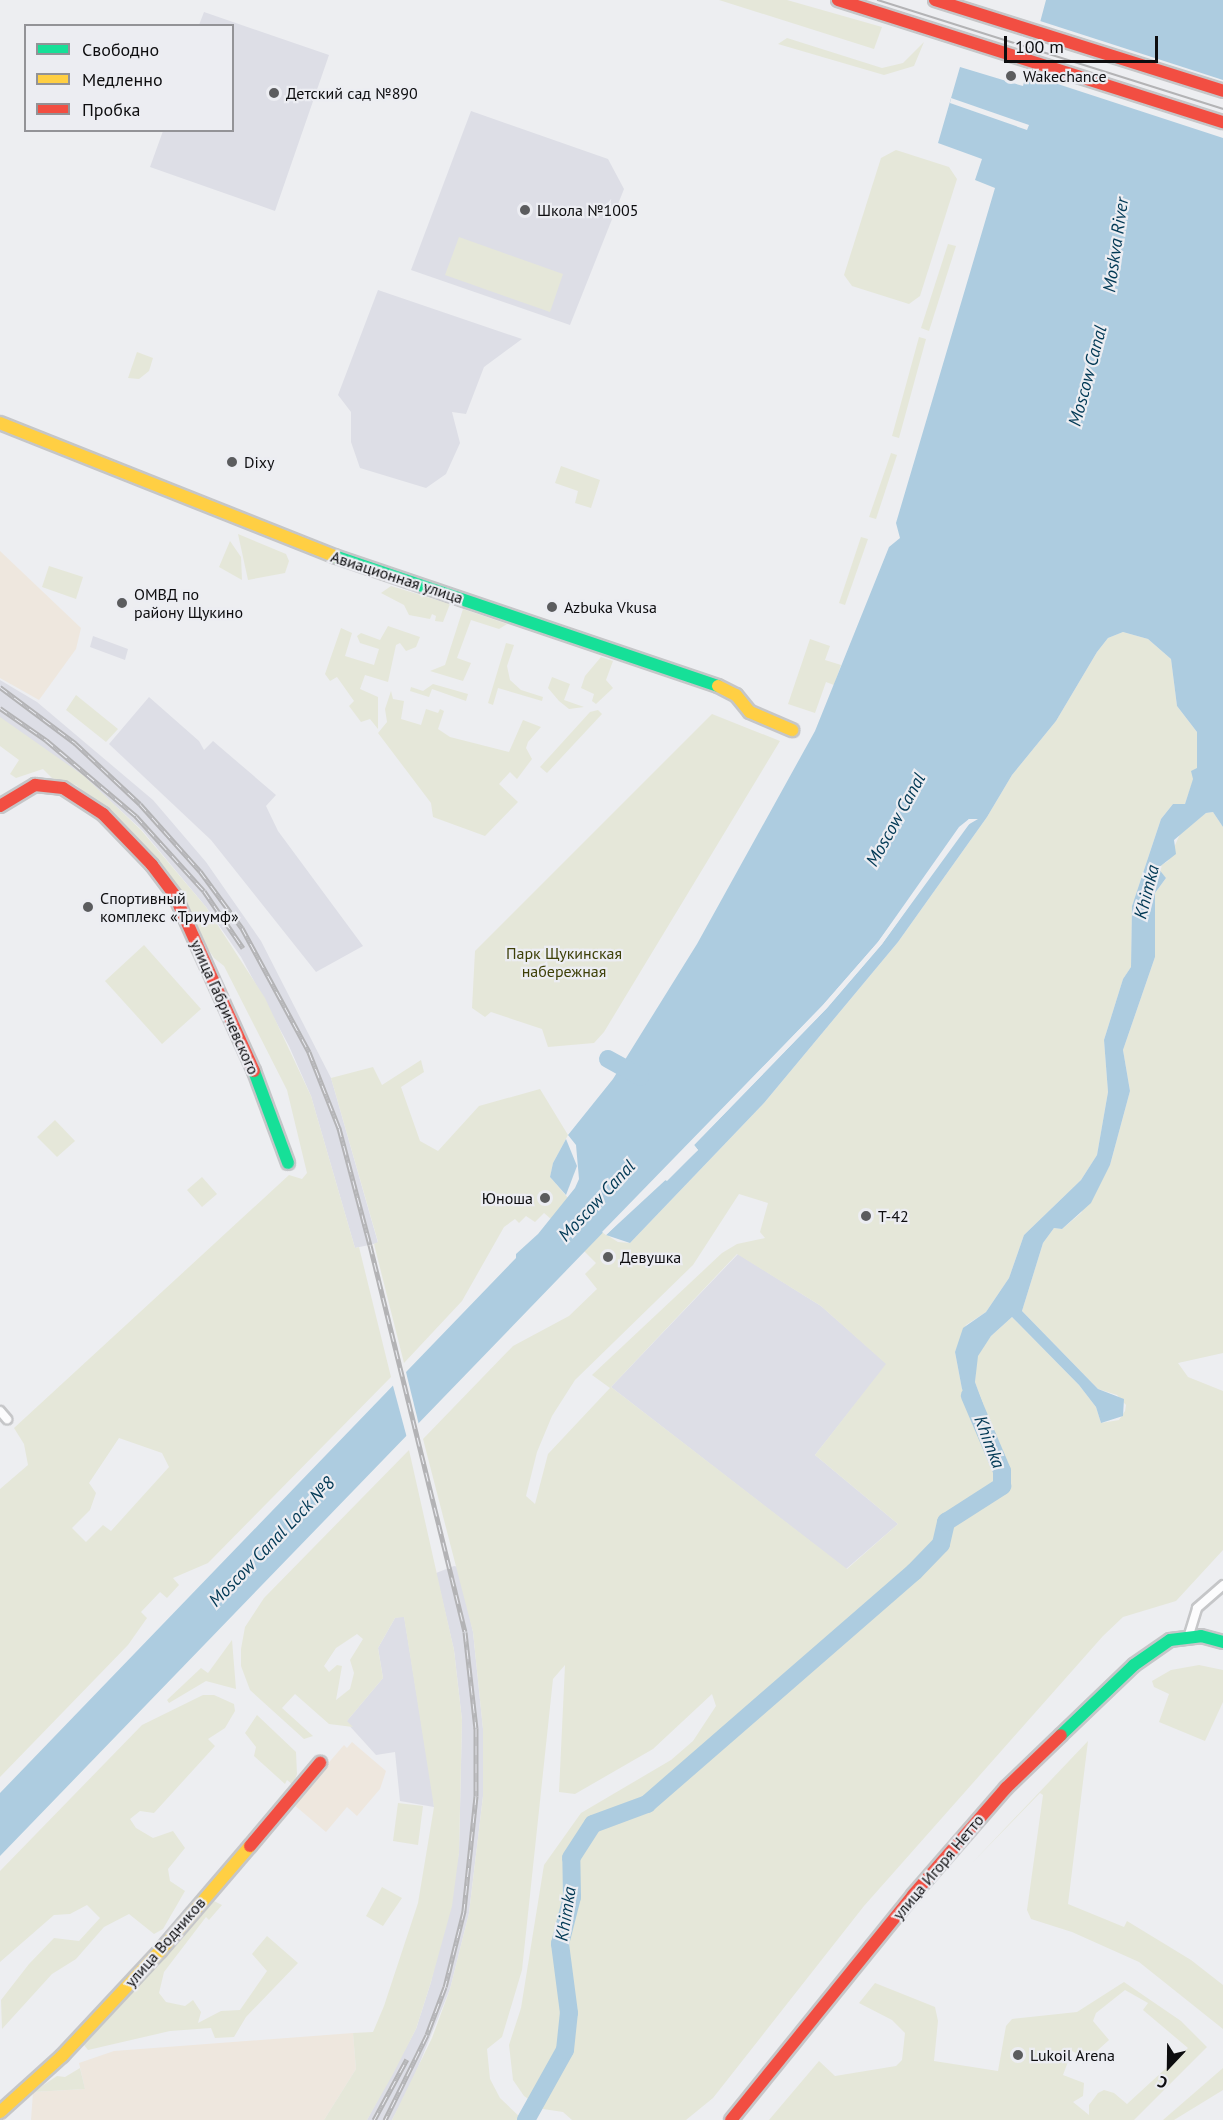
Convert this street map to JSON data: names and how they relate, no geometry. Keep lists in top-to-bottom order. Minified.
{"streets":{"street":["Авиационная улица","улица Габричевского","улица Игоря Нетто","улица Водников"]},"water":["Moskva River","Moscow Canal","Khimka","Moscow Canal Lock №8"],"parks":["Парк Щукинская набережная"],"places":["Wakechance","Детский сад №890","Школа №1005","Dixy","ОМВД по району Щукино","Azbuka Vkusa","Спортивный комплекс «Триумф»","Юноша","Т-42","Девушка","Lukoil Arena"],"legend":["Свободно","Медленно","Пробка"],"scale_bar":"100 m","north":"bottom"}
